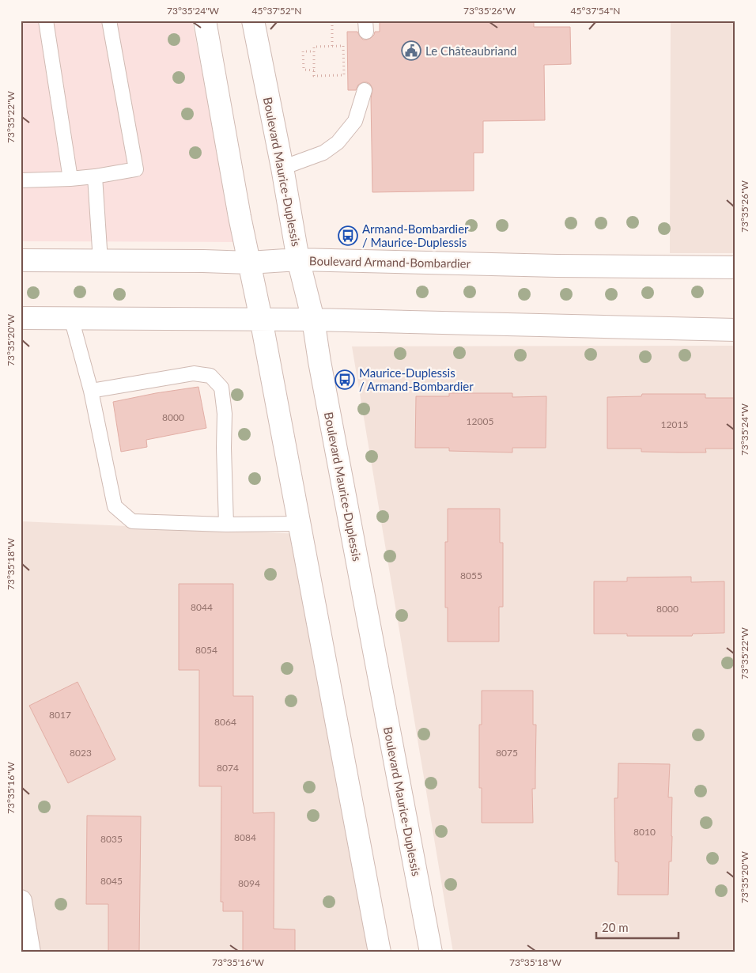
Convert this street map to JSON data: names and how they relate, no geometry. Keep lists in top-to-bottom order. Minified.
{"streets":{"street":["Boulevard Maurice-Duplessis","Boulevard Armand-Bombardier"]},"crossings":[["Boulevard Maurice-Duplessis","Boulevard Armand-Bombardier"]],"places":{"public building":["Le Châteaubriand"],"bus stop":["Armand-Bombardier / Maurice-Duplessis","Maurice-Duplessis / Armand-Bombardier"]},"house_numbers":["8000","12005","12015","8055","8044","8000","8054","8017","8064","8023","8075","8074","8010","8084","8035","8045","8094"],"scale_bar":"20 m","coordinates":["73°35'24\"W","45°37'52\"N","73°35'26\"W","45°37'54\"N","73°35'22\"W","73°35'20\"W","73°35'18\"W","73°35'16\"W"]}
